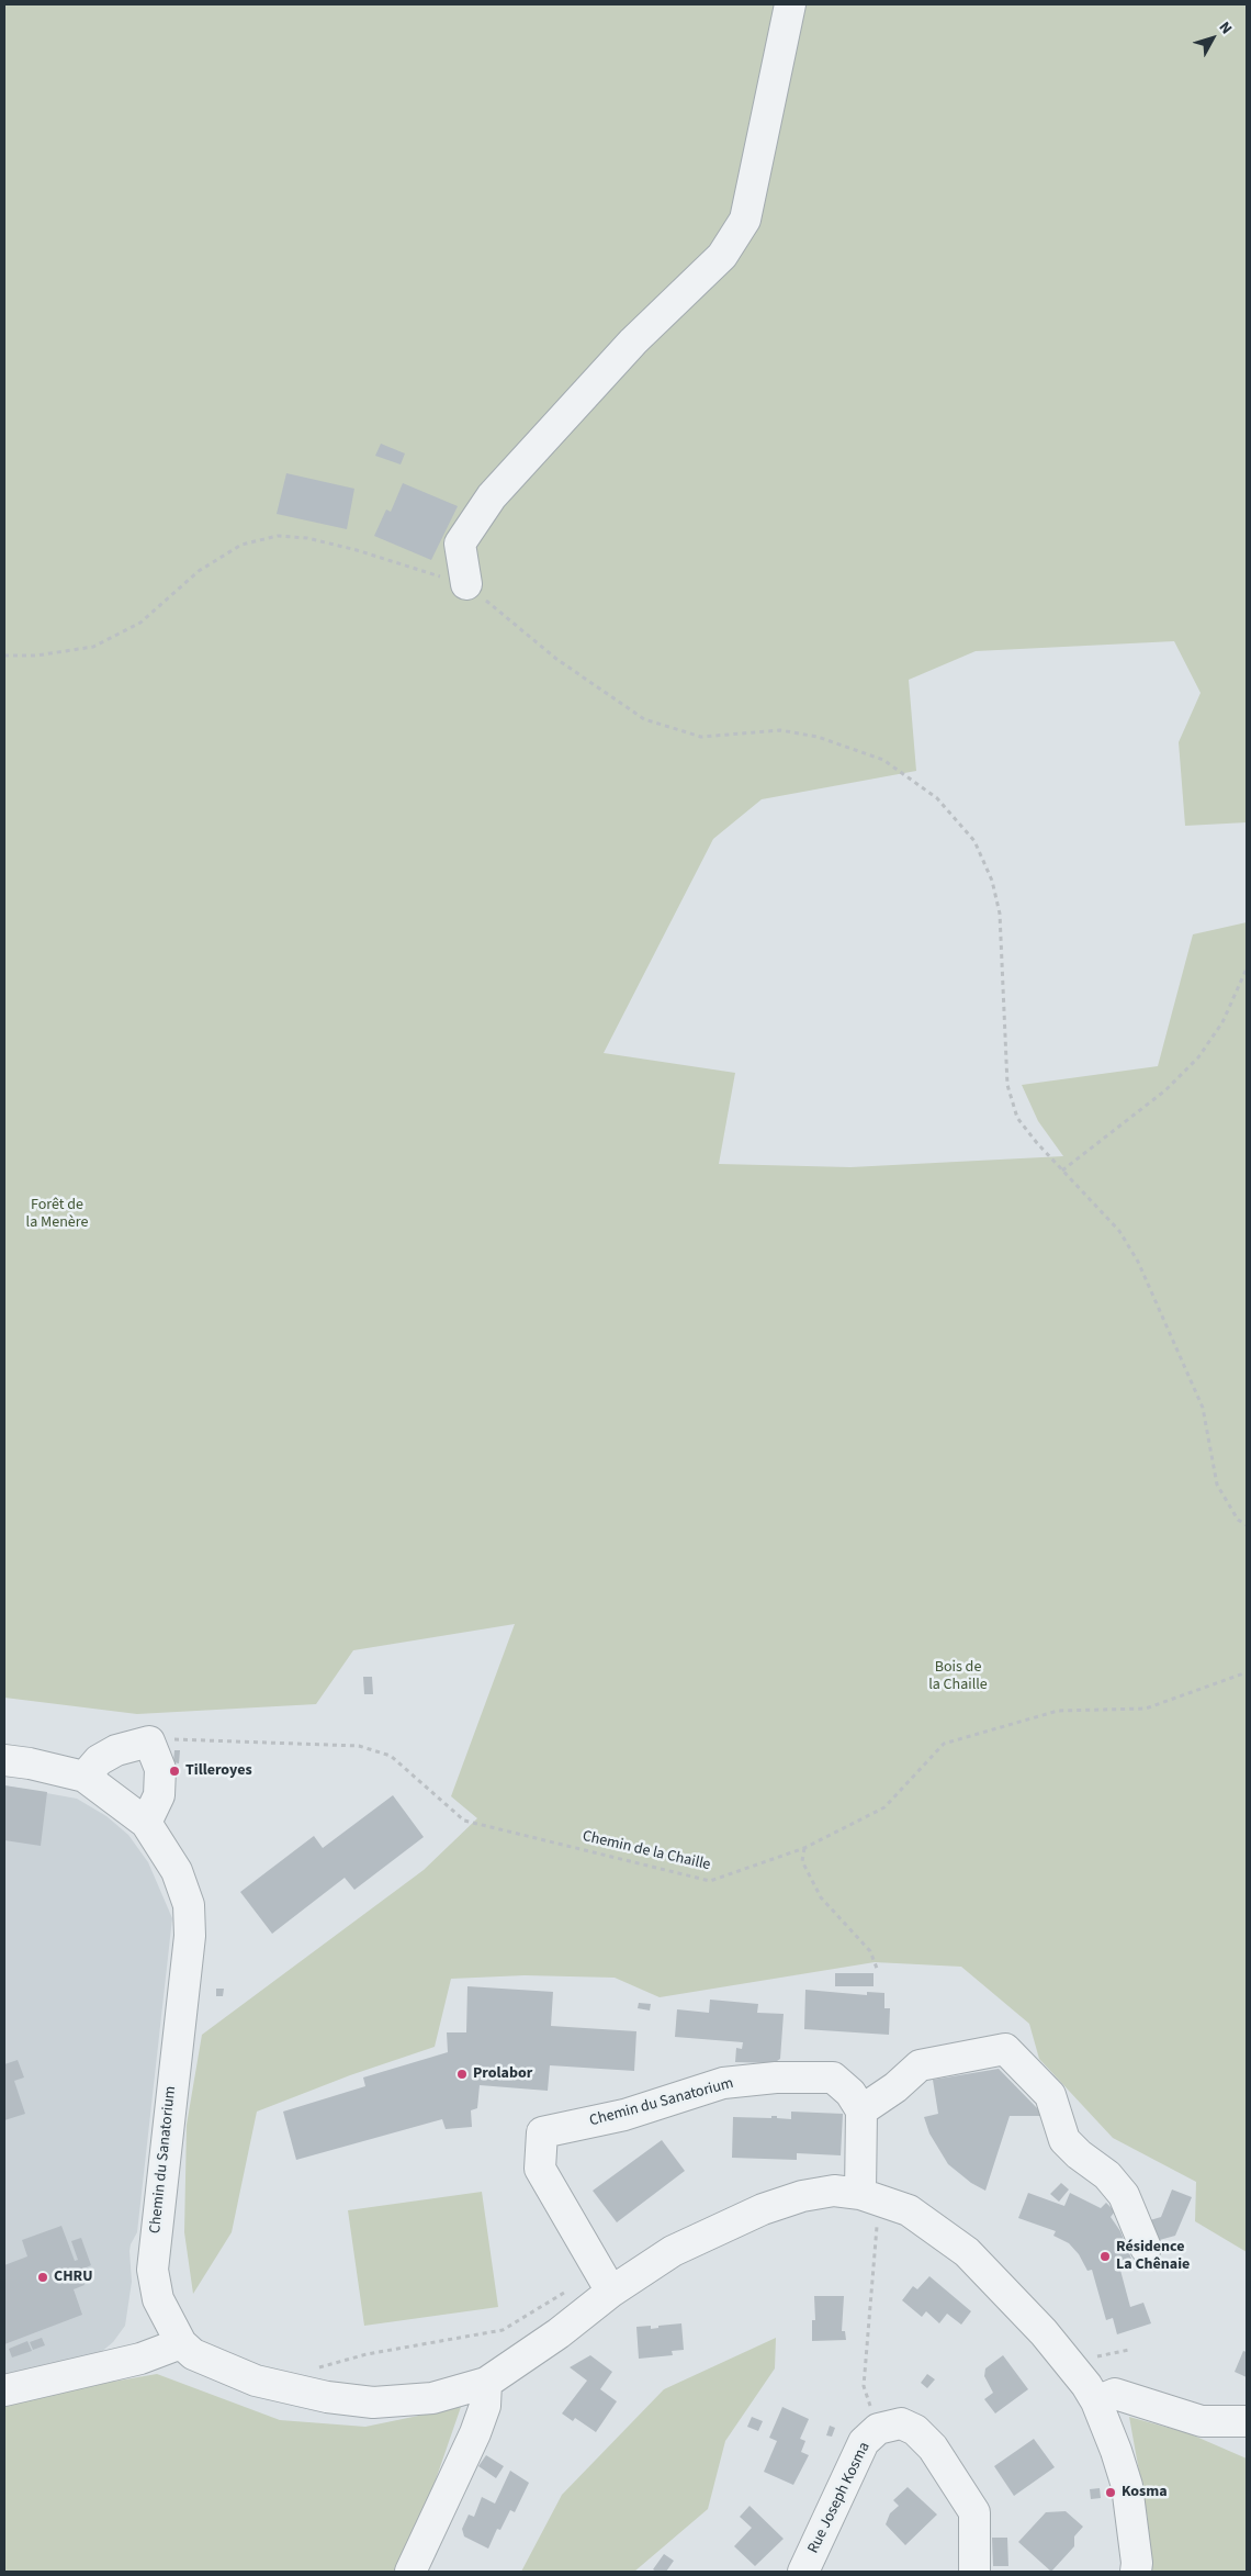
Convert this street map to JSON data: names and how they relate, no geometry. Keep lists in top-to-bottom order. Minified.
{"streets":{"street":["Chemin du Sanatorium","Rue Joseph Kosma"],"path":["Chemin de la Chaille"]},"parks":["Forêt de la Menère","Bois de la Chaille"],"places":["Tilleroyes","Prolabor","Résidence La Chênaie","CHRU","Kosma"],"north":"top right"}
